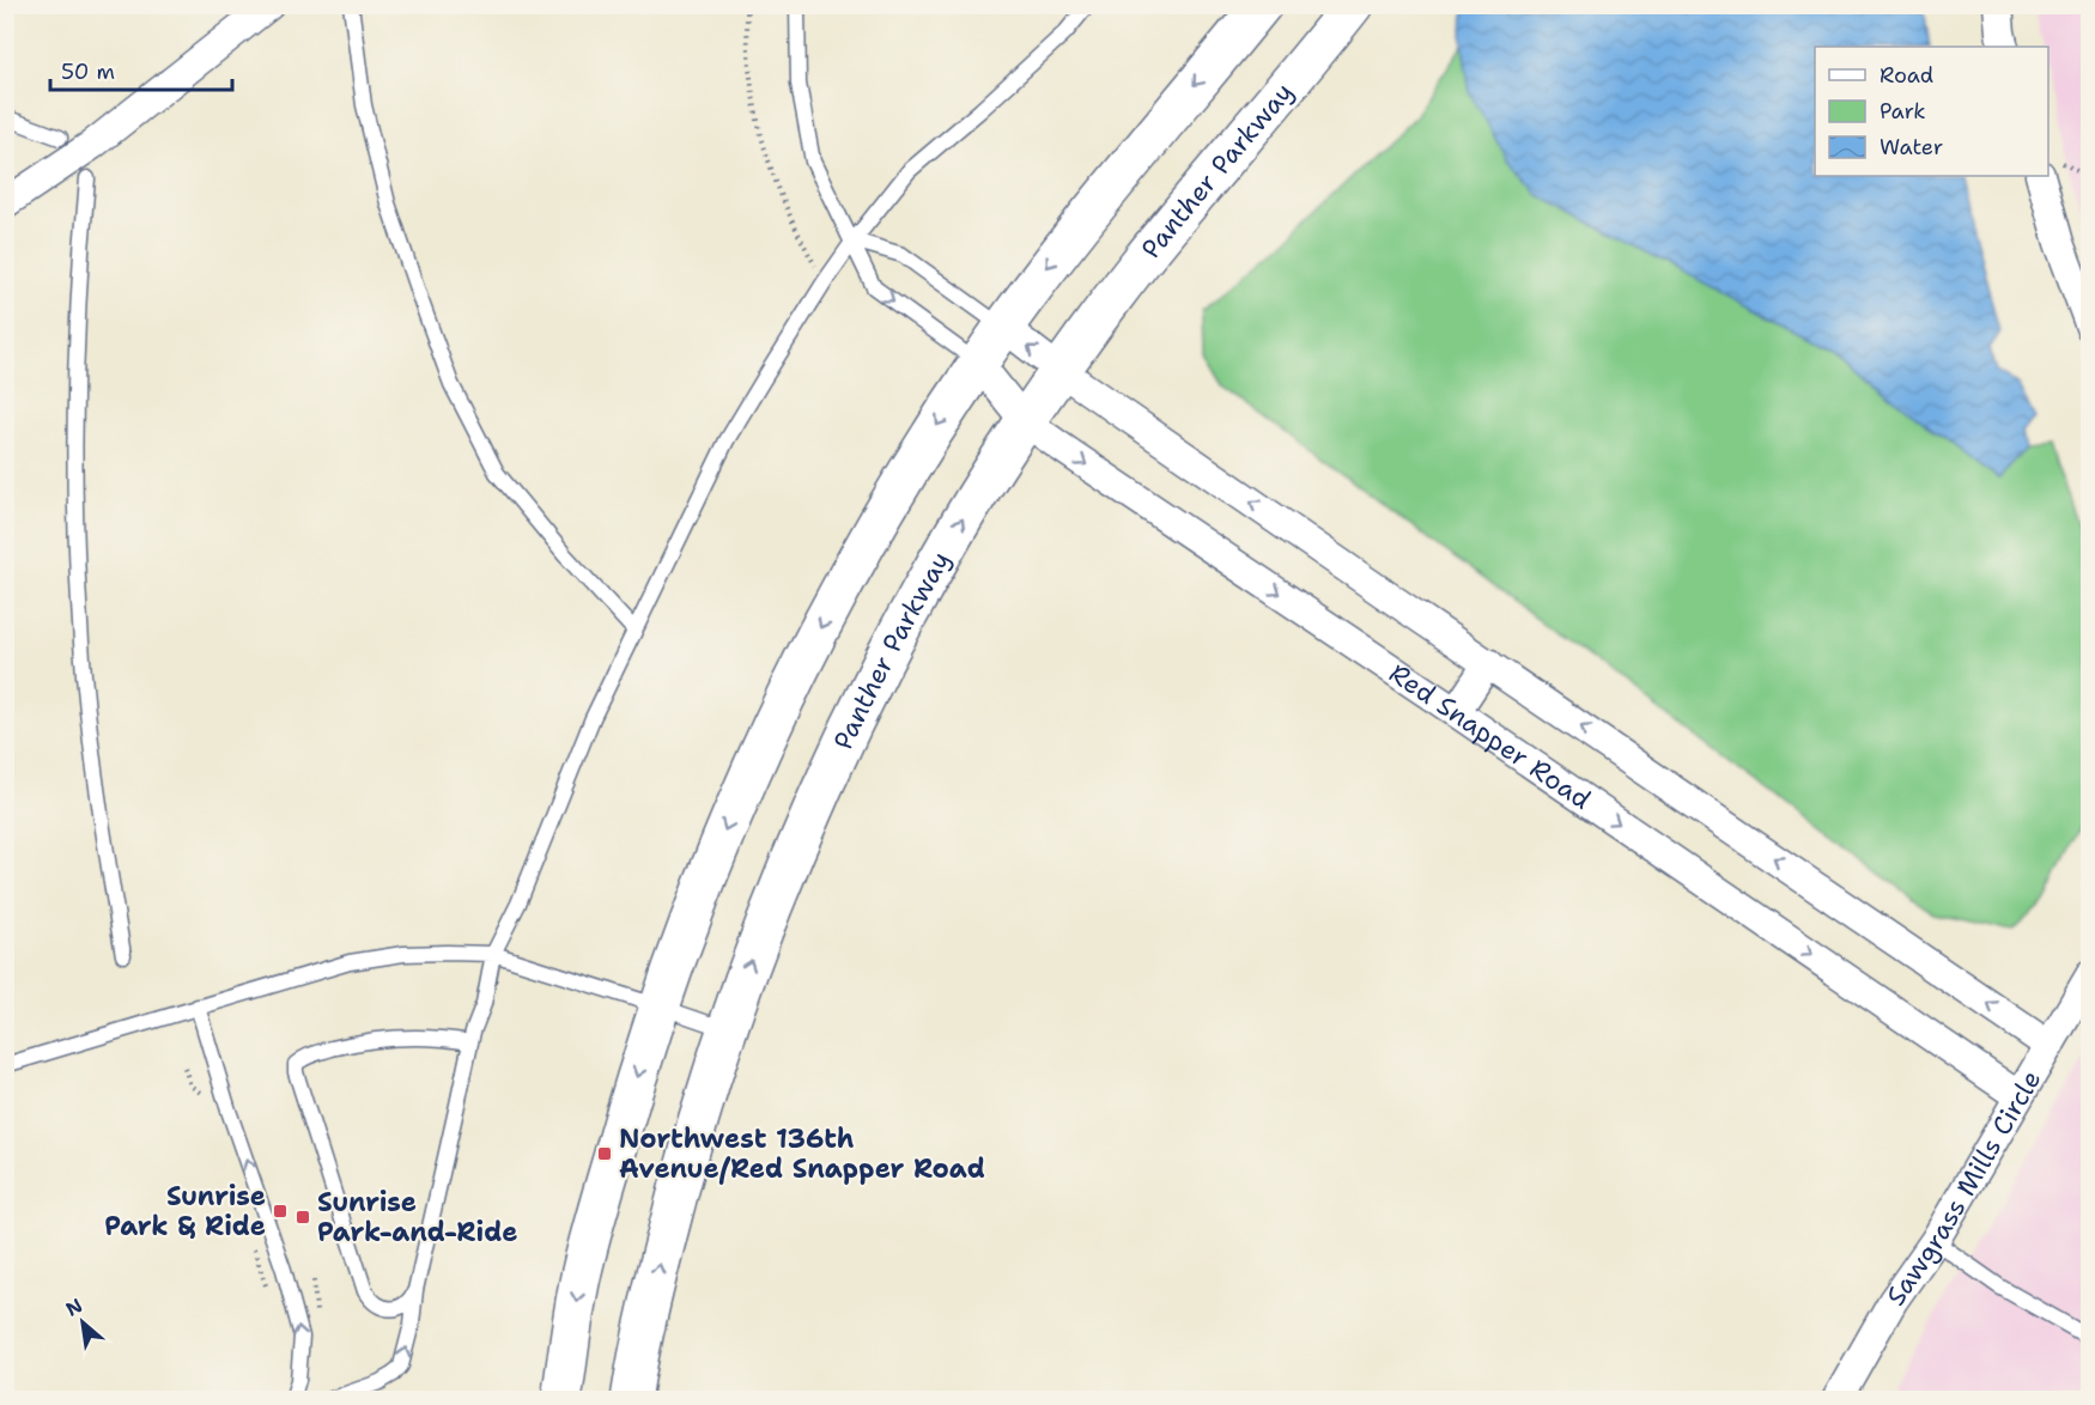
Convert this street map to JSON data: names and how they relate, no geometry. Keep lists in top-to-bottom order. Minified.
{"streets":{"main road":["Panther Parkway"],"street":["Red Snapper Road","Sawgrass Mills Circle"]},"crossings":[["Panther Parkway","Red Snapper Road"],["Red Snapper Road","Sawgrass Mills Circle"]],"places":{"transit":["Northwest 136th Avenue/Red Snapper Road","Sunrise Park & Ride","Sunrise Park-and-Ride"]},"legend":["Road","Park","Water"],"scale_bar":"50 m","north":"top left"}
